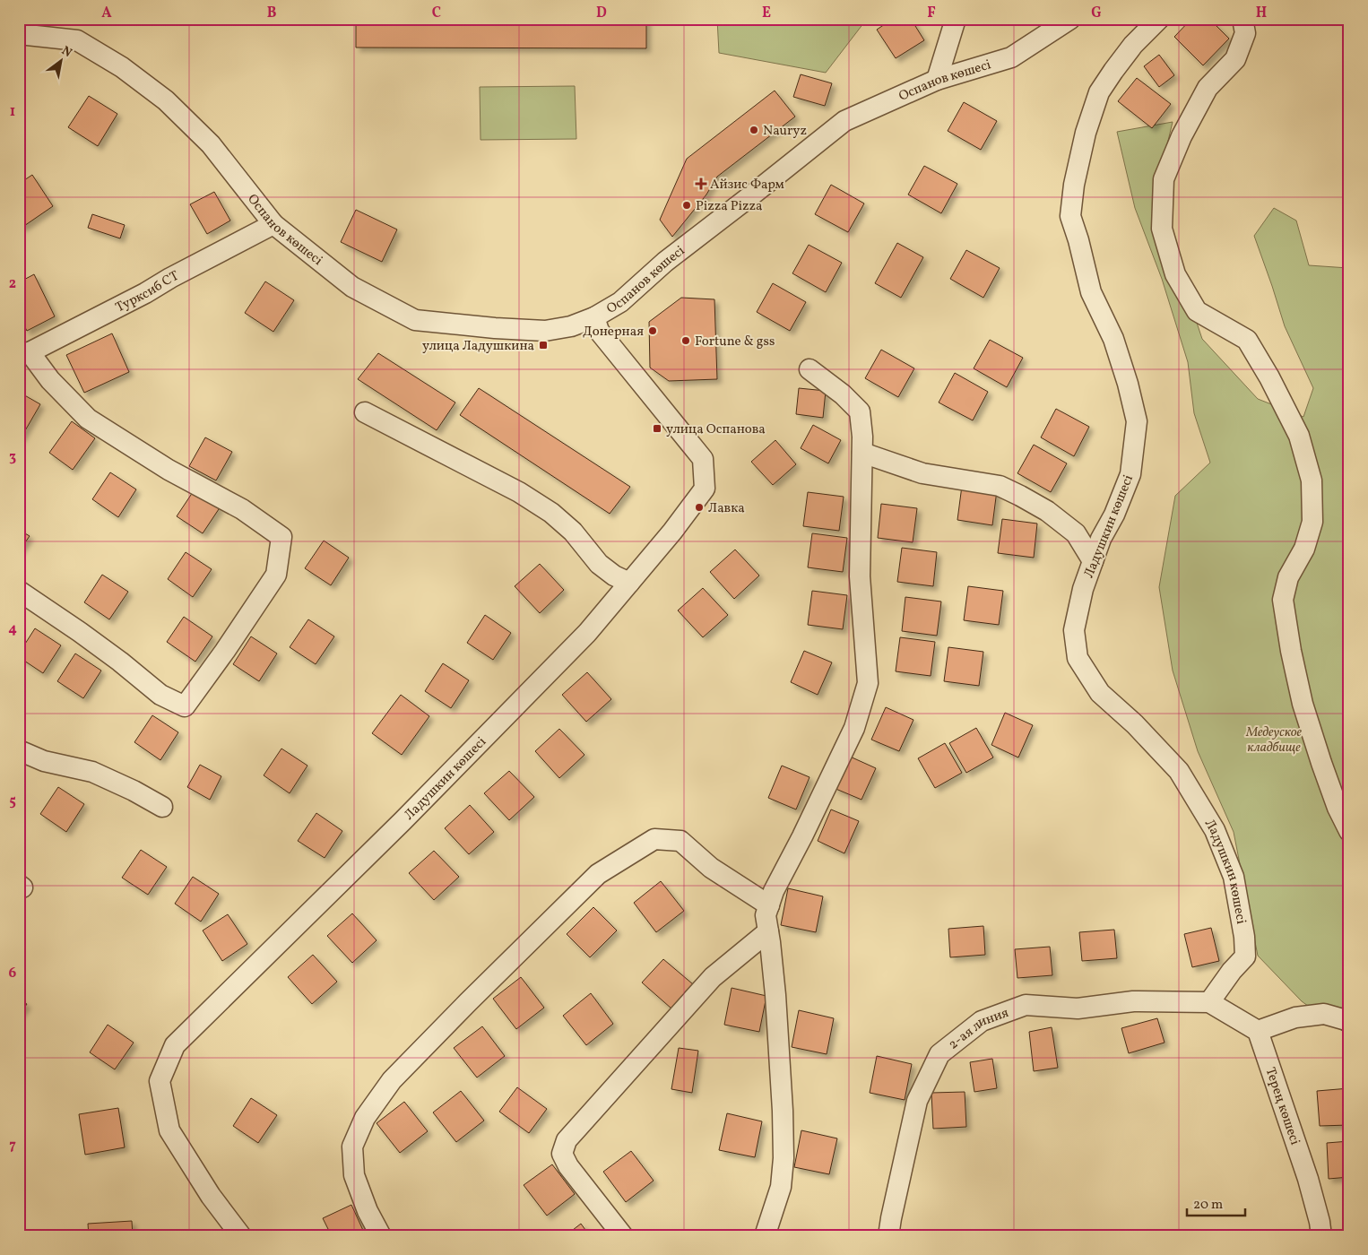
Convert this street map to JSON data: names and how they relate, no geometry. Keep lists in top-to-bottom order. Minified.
{"streets":{"street":["Оспанов көшесі","Турксиб СТ","Ладушкин көшесі","2-ая линия","Терең көшесі"]},"crossings":[["Оспанов көшесі","Турксиб СТ"],["Оспанов көшесі","Ладушкин көшесі"],["Ладушкин көшесі","2-ая линия"]],"parks":["Медеуское кладбище"],"places":{"other":["Nauryz","Pizza Pizza","Донерная","Fortune & gss","Лавка"],"health":["Айзис Фарм"],"transit":["улица Ладушкина","улица Оспанова"]},"scale_bar":"20 m","north":"top right","grid":{"columns":["A","B","C","D","E","F","G","H"],"rows":["1","2","3","4","5","6","7"]}}
